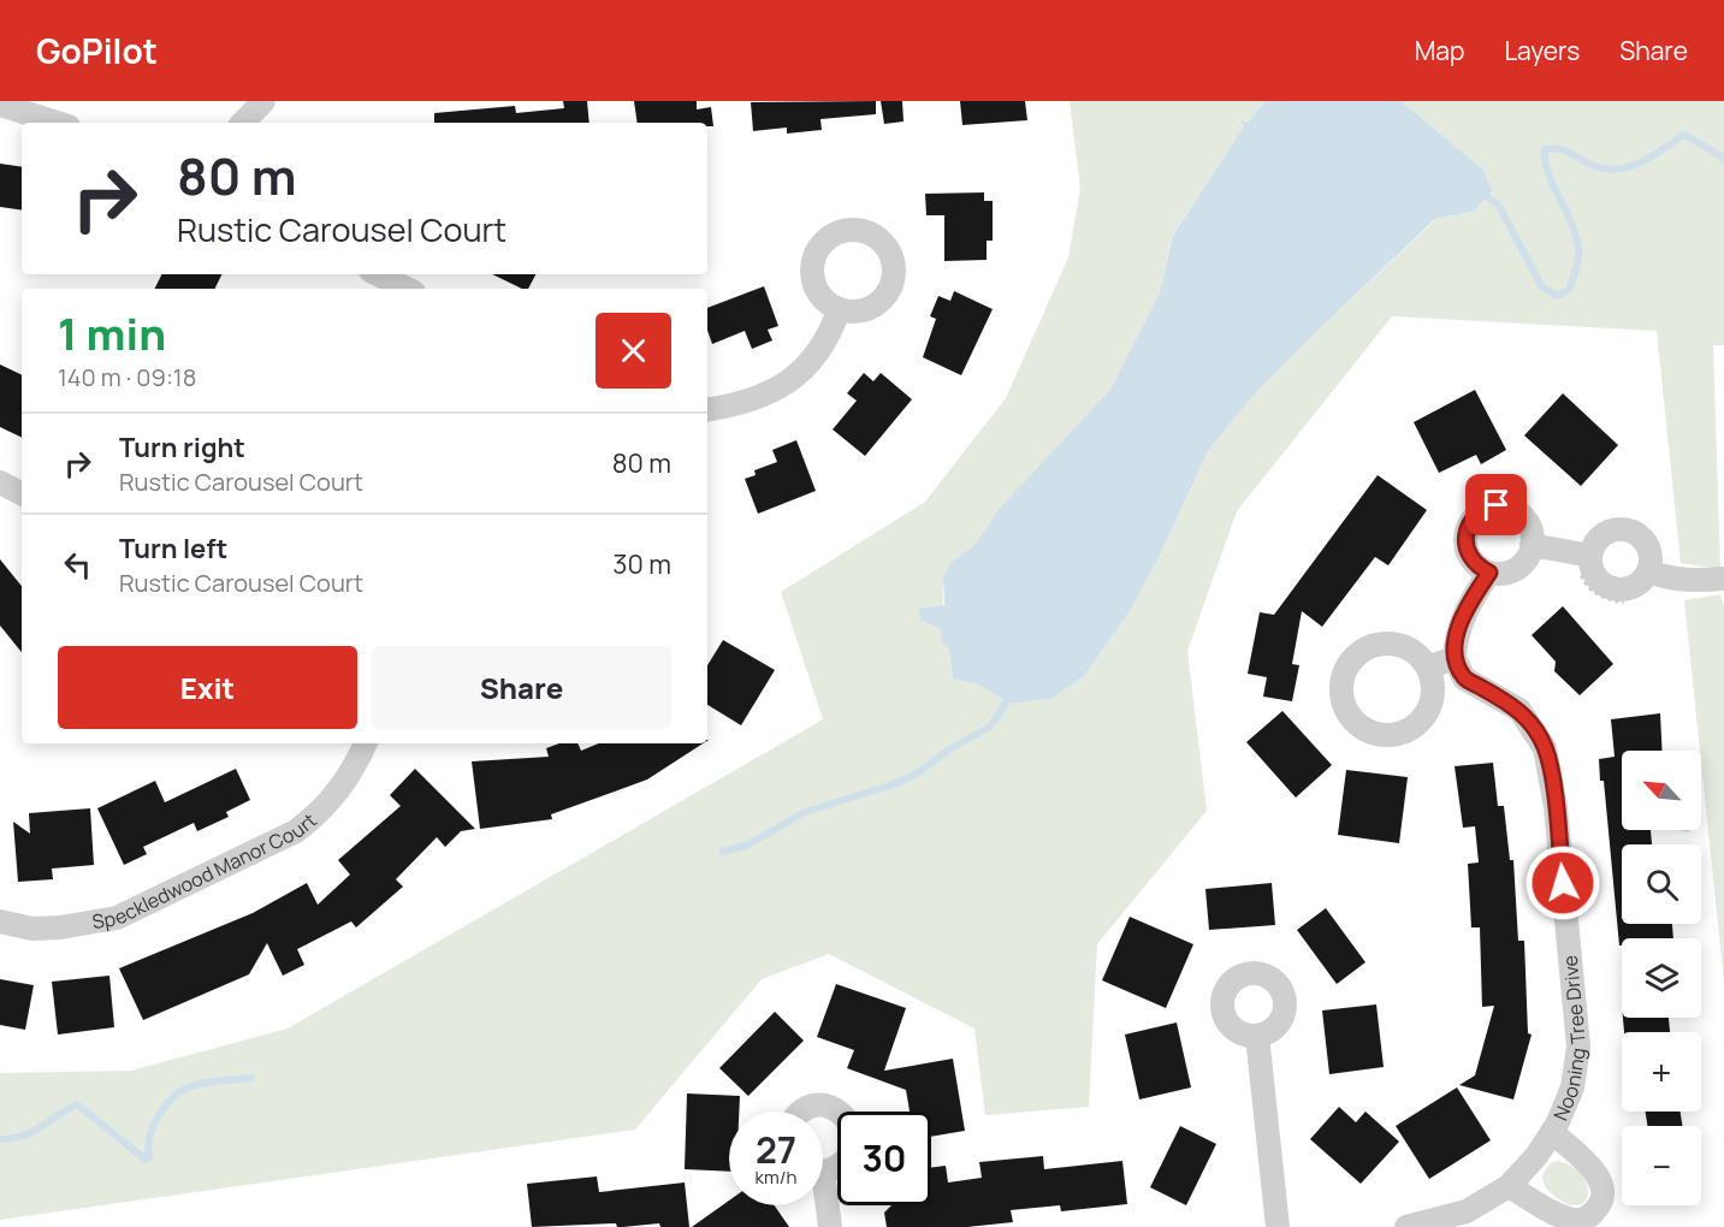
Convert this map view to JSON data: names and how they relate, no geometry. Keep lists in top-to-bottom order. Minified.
{"streets":{"street":["Speckledwood Manor Court","Nooning Tree Drive"]},"north":"top left","page":{"header":"GoPilot","nav":["Map","Layers","Share"],"turn":["80 m","Rustic Carousel Court"],"heading":["1 min","140 m · 09:18"],"list":[{"name":"Turn right","note":"Rustic Carousel Court","value":"80 m"},{"name":"Turn left","note":"Rustic Carousel Court","value":"30 m"}],"buttons":["Exit","Share"],"map_buttons":["+","−"],"speed":"27 km/h","limit":"30"}}
